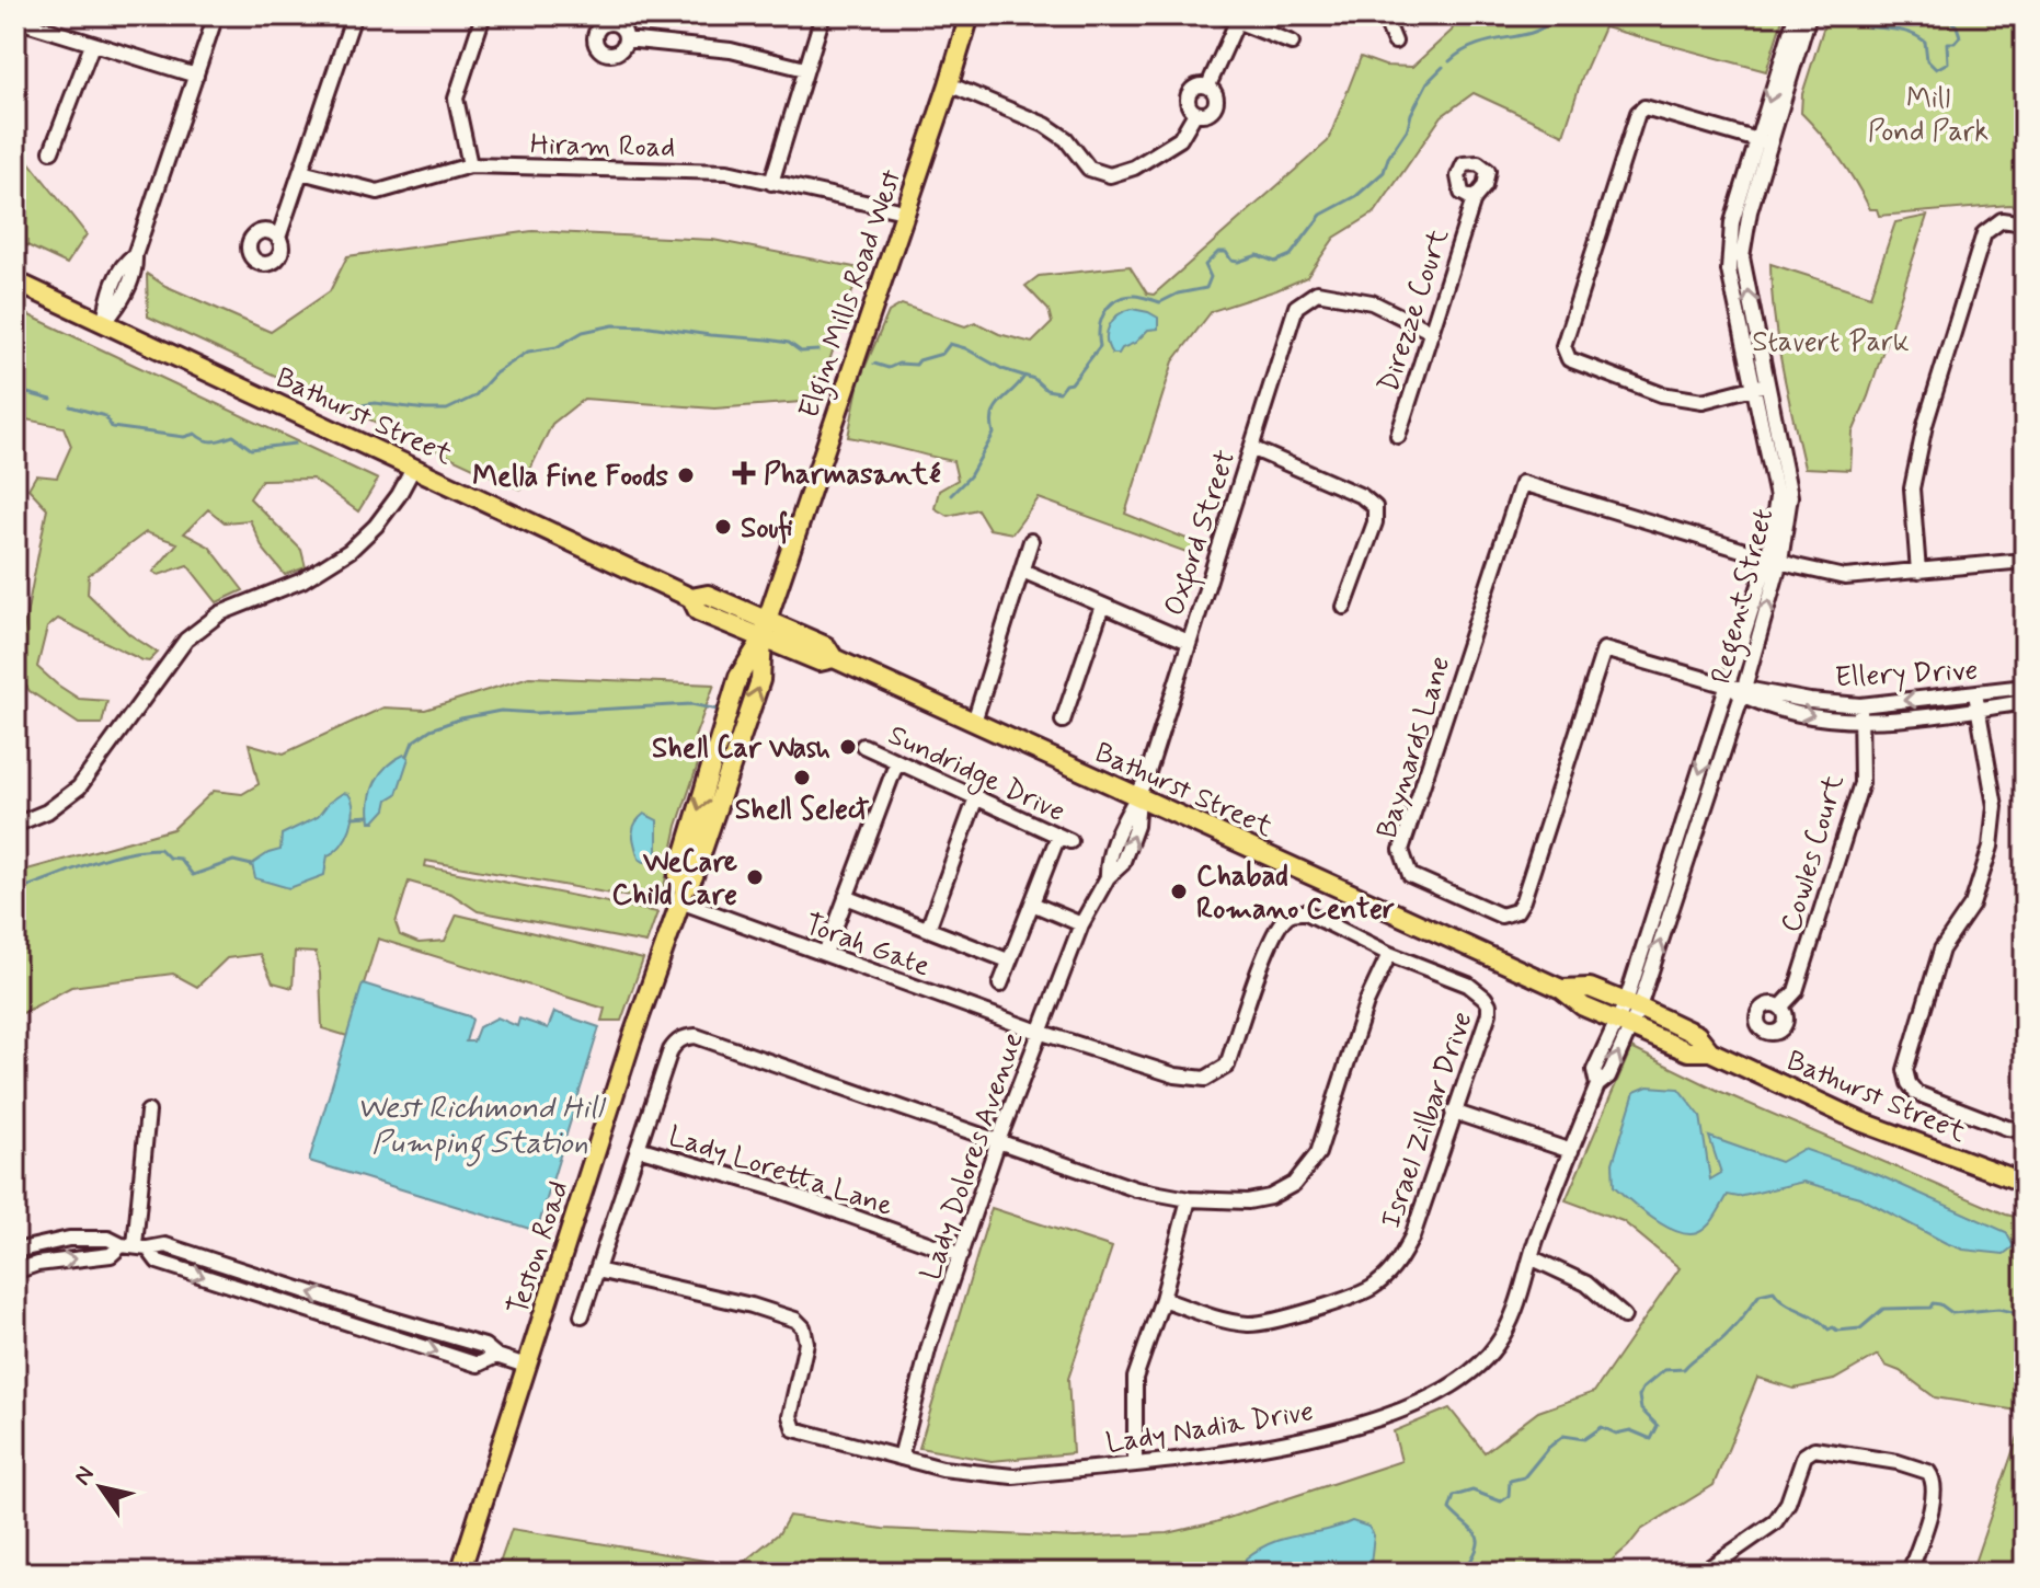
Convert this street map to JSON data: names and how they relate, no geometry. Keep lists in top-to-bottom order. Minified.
{"streets":{"main road":["Elgin Mills Road West","Bathurst Street","Teston Road"],"street":["Hiram Road","Direzze Court","Oxford Street","Regent Street","Ellery Drive","Baynards Lane","Sundridge Drive","Cowles Court","Torah Gate","Israel Zilbar Drive","Lady Dolores Avenue","Lady Loretta Lane","Lady Nadia Drive"]},"crossings":[["Hiram Road","Elgin Mills Road West"],["Elgin Mills Road West","Bathurst Street"],["Elgin Mills Road West","Teston Road"],["Direzze Court","Oxford Street"],["Bathurst Street","Oxford Street"],["Bathurst Street","Regent Street"],["Bathurst Street","Lady Dolores Avenue"],["Bathurst Street","Teston Road"],["Bathurst Street","Lady Nadia Drive"],["Oxford Street","Lady Dolores Avenue"],["Regent Street","Ellery Drive"],["Regent Street","Baynards Lane"],["Regent Street","Lady Nadia Drive"],["Ellery Drive","Baynards Lane"],["Ellery Drive","Cowles Court"],["Torah Gate","Israel Zilbar Drive"],["Torah Gate","Lady Dolores Avenue"],["Torah Gate","Teston Road"],["Israel Zilbar Drive","Lady Dolores Avenue"],["Lady Dolores Avenue","Lady Loretta Lane"],["Lady Dolores Avenue","Lady Nadia Drive"]],"water":["West Richmond Hill Pumping Station"],"parks":["Mill Pond Park","Stavert Park"],"places":{"health":["Pharmasanté"],"other":["Mella Fine Foods","Soufi","Shell Car Wash","Shell Select","WeCare Child Care","Chabad Romano Center"]},"north":"top left"}
